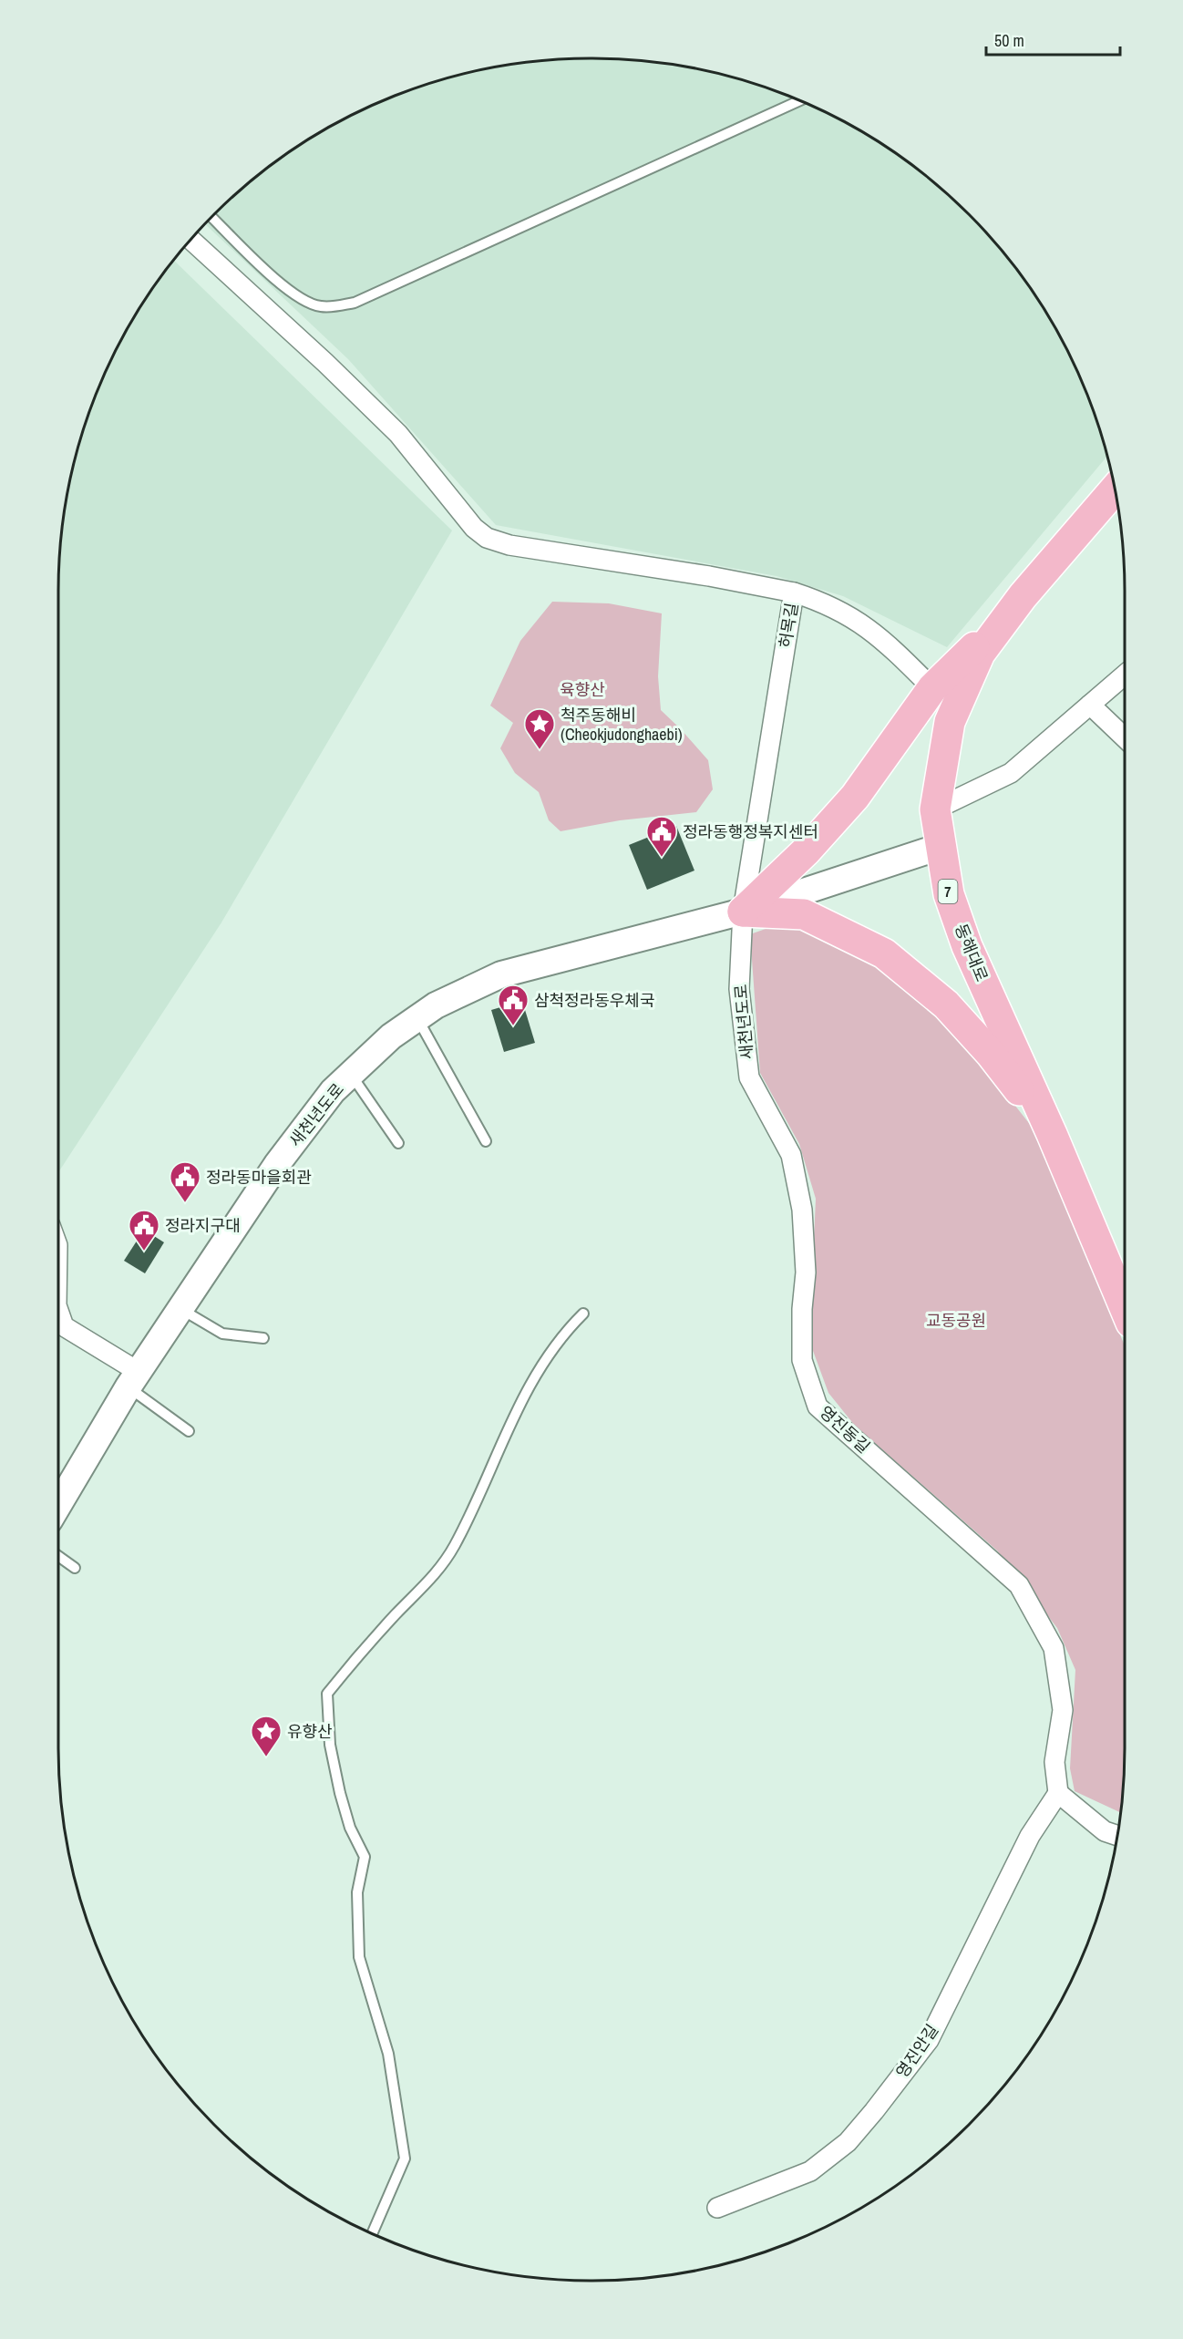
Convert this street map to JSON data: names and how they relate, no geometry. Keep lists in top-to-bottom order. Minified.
{"streets":{"main road":["7","동해대로"],"street":["허목길","새천년도로","영진동길","영진안길"]},"crossings":[["허목길","새천년도로"],["동해대로","새천년도로"],["새천년도로","영진동길"],["영진동길","영진안길"]],"parks":["육향산","교동공원"],"places":{"place":["척주동해비 (Cheokjudonghaebi)","유향산"],"public building":["정라동행정복지센터","삼척정라동우체국","정라동마을회관","정라지구대"]},"scale_bar":"50 m"}
